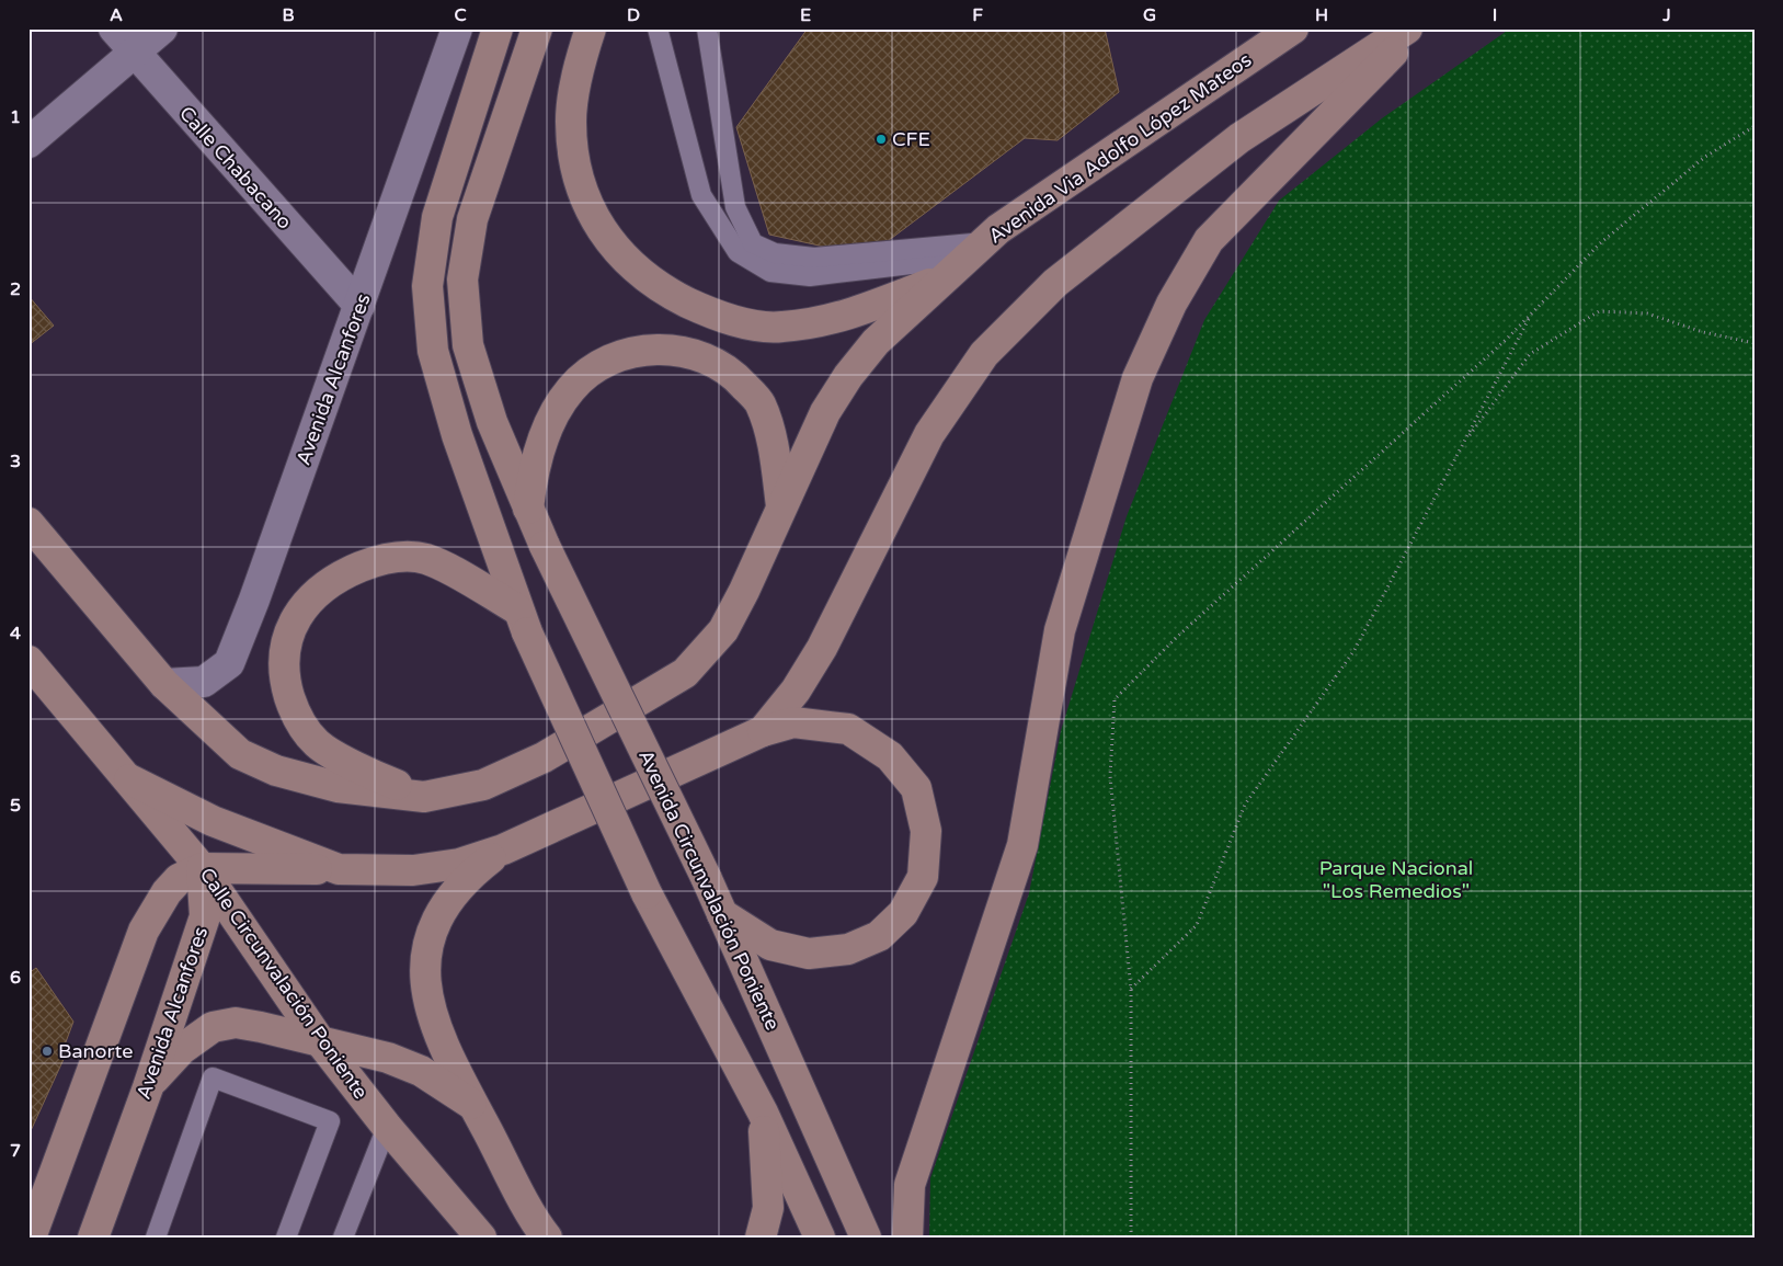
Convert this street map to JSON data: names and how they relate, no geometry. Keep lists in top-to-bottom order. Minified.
{"streets":{"main road":["Avenida Via Adolfo López Mateos","Avenida Alcanfores","Avenida Circunvalación Poniente","Calle Circunvalación Poniente"],"street":["Calle Chabacano"]},"crossings":[["Avenida Via Adolfo López Mateos","Avenida Alcanfores"],["Calle Chabacano","Avenida Alcanfores"],["Avenida Alcanfores","Calle Circunvalación Poniente"]],"parks":["Parque Nacional \"Los Remedios\""],"places":["CFE","Banorte"],"grid":{"columns":["A","B","C","D","E","F","G","H","I","J"],"rows":["1","2","3","4","5","6","7"]}}
